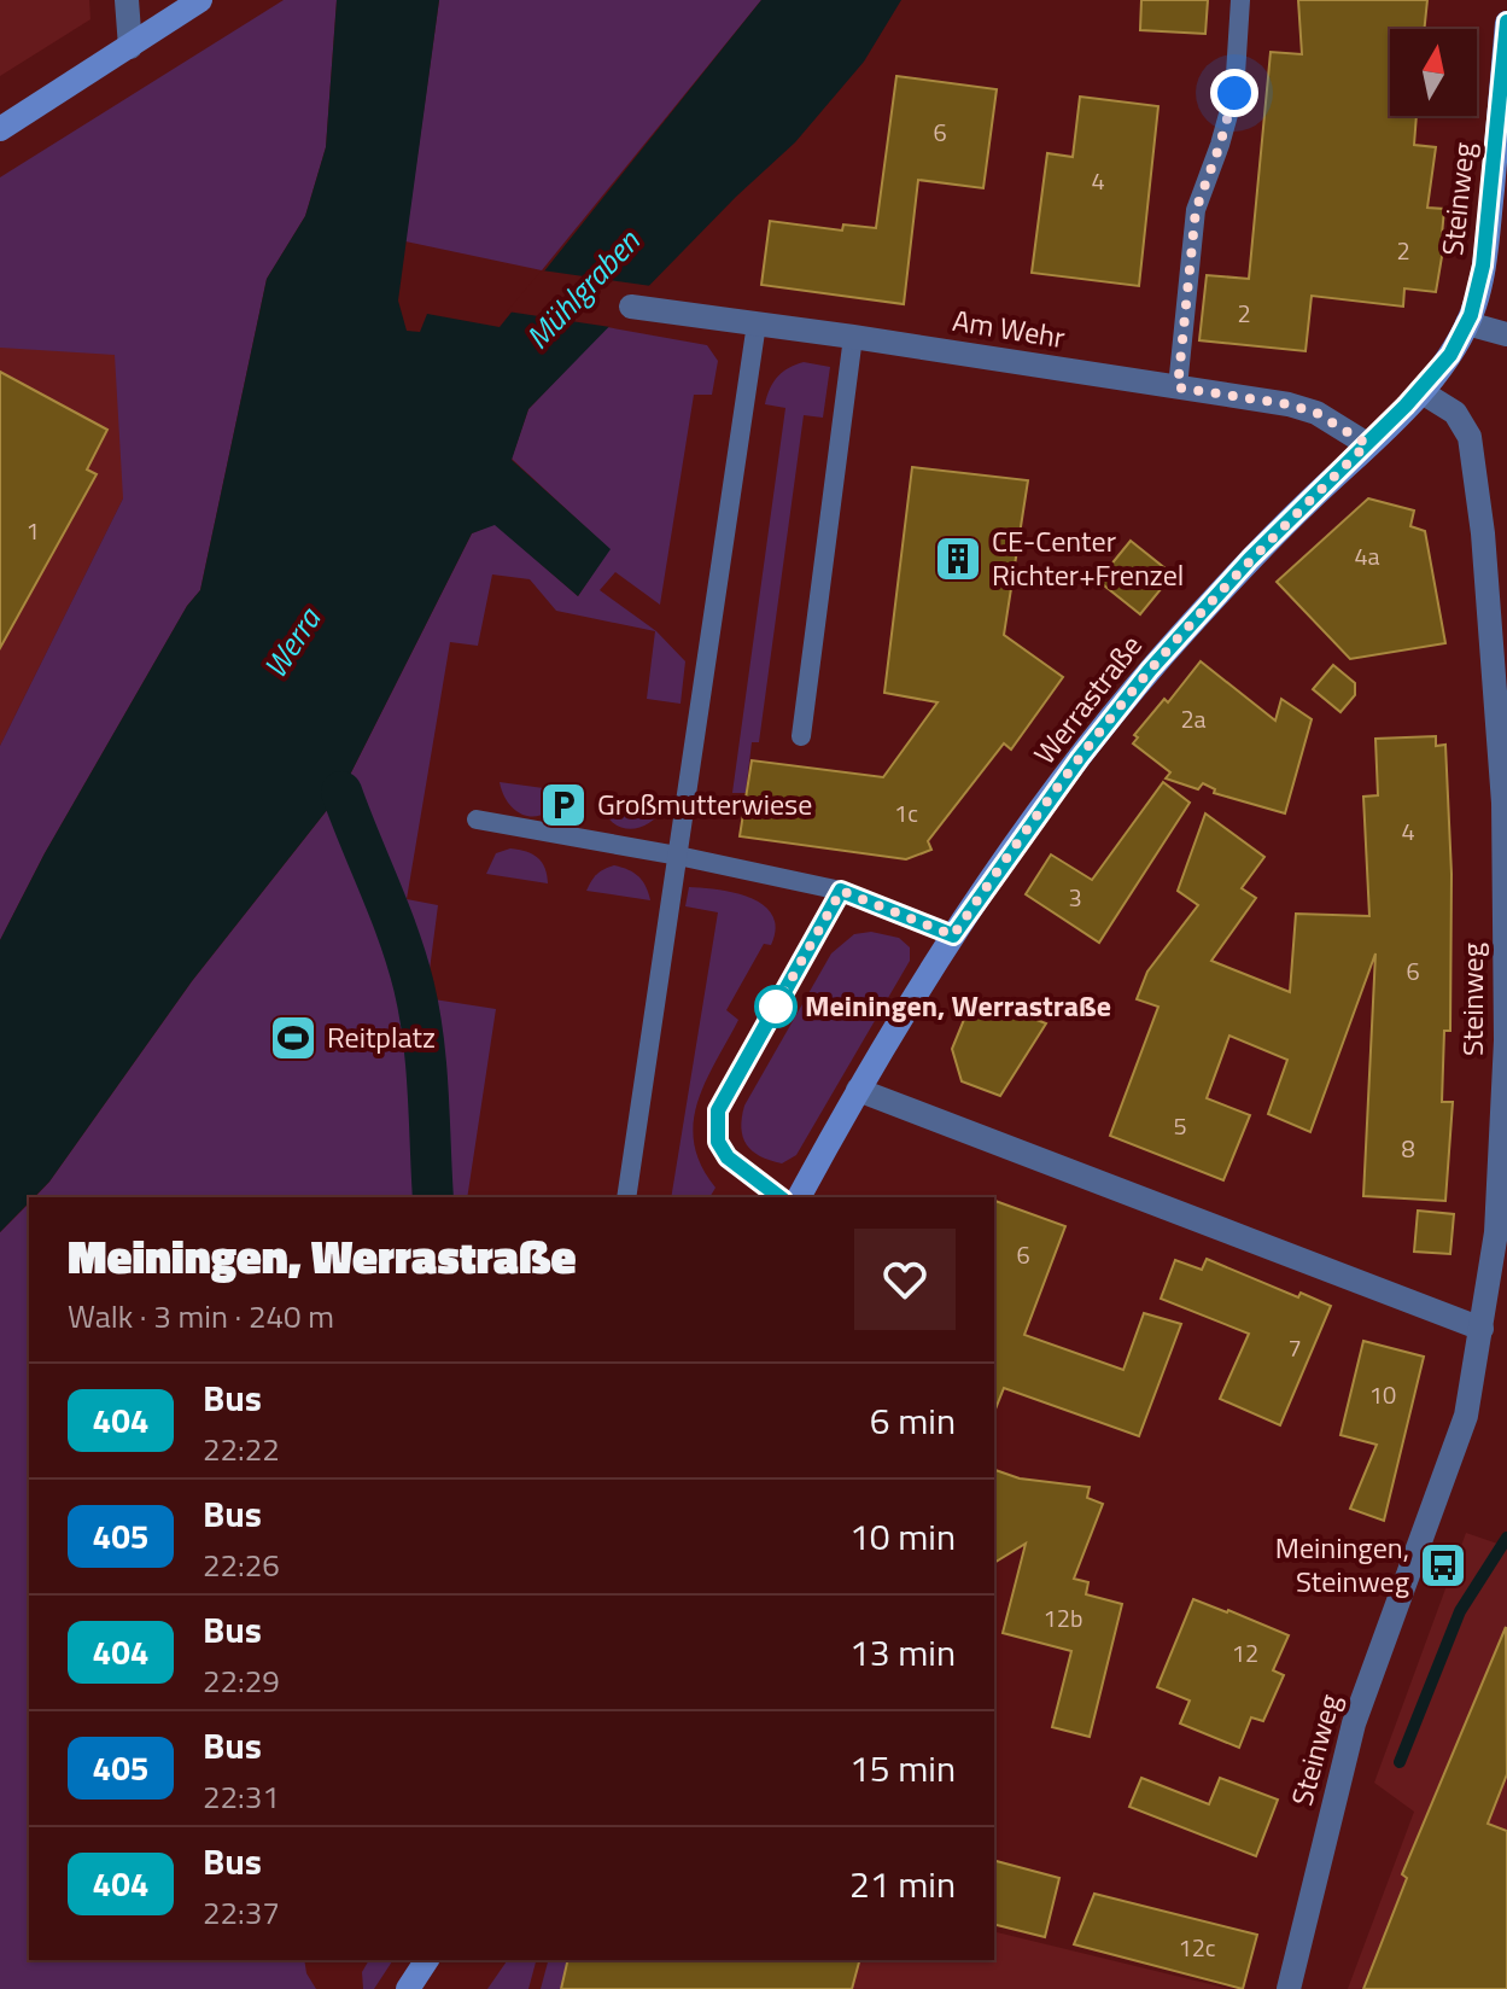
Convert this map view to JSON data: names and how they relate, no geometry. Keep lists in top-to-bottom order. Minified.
{"streets":{"street":["Steinweg","Am Wehr","Werrastraße"]},"crossings":[["Steinweg","Werrastraße"],["Am Wehr","Werrastraße"]],"water":["Mühlgraben","Werra"],"places":{"building":["CE-Center Richter+Frenzel"],"parking":["Großmutterwiese"],"other":["Meiningen, Werrastraße"],"sports":["Reitplatz"],"bus stop":["Meiningen, Steinweg"]},"lines":["bus line 404"],"house_numbers":["6","4","2","2","1","4a","2a","1c","4","3","6","5","8","6","7","10","12b","12","12c"],"north":"top","page":{"heading":["Meiningen, Werrastraße","Walk · 3 min · 240 m"],"list":[{"mark":"404","name":"Bus","note":"22:22","value":"6 min"},{"mark":"405","name":"Bus","note":"22:26","value":"10 min"},{"mark":"404","name":"Bus","note":"22:29","value":"13 min"},{"mark":"405","name":"Bus","note":"22:31","value":"15 min"},{"mark":"404","name":"Bus","note":"22:37","value":"21 min"}]}}
